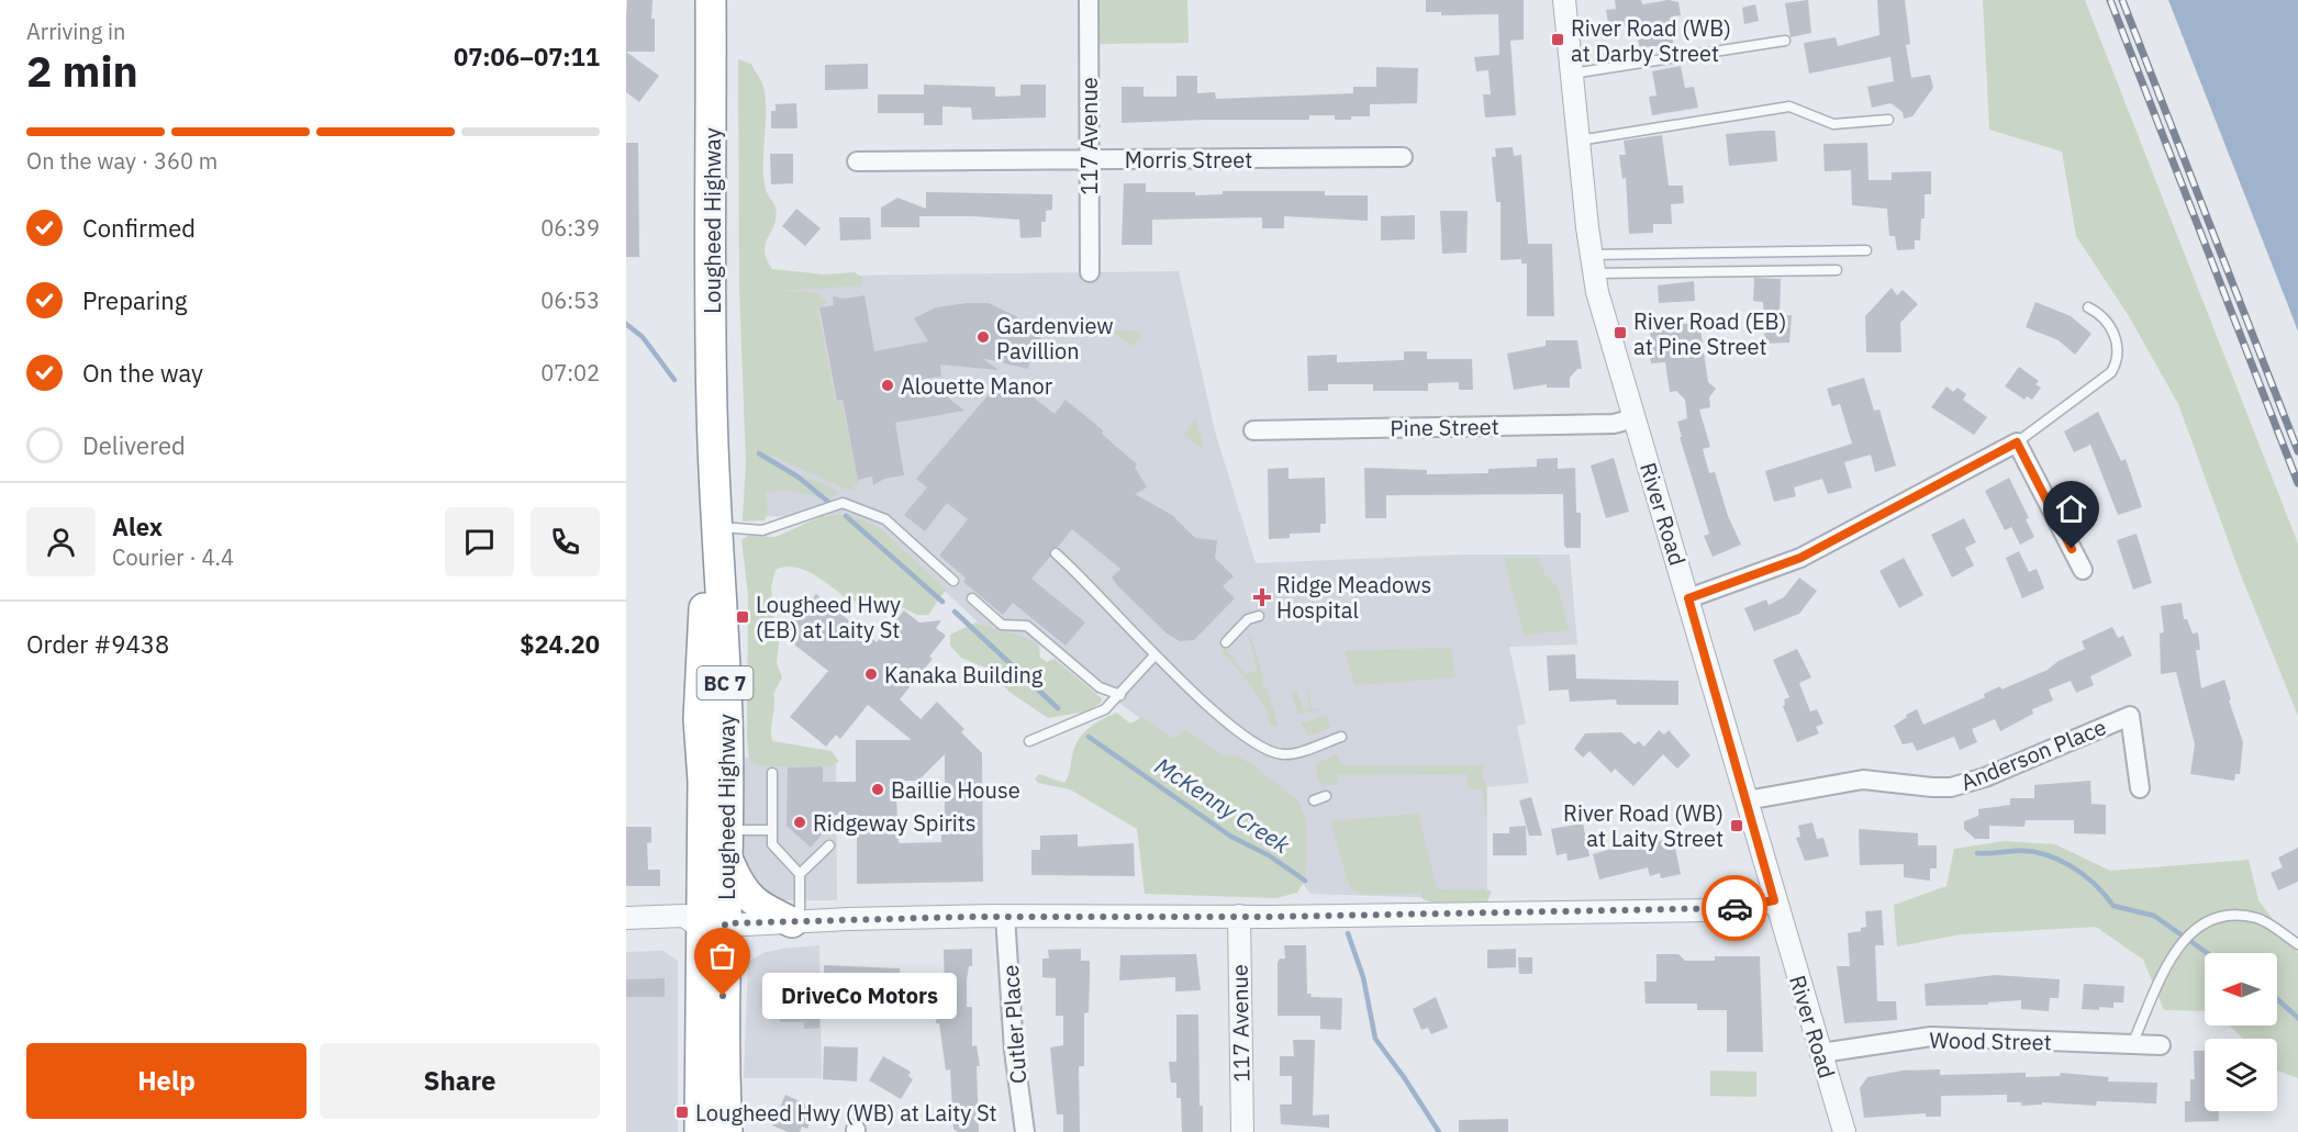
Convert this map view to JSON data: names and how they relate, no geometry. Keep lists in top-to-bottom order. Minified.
{"streets":{"highway":["Lougheed Highway","BC 7"],"street":["117 Avenue","Morris Street","Pine Street","River Road","Anderson Place","Cutler Place","Wood Street"]},"crossings":[["117 Avenue","Morris Street"],["Pine Street","River Road"],["River Road","Anderson Place"],["River Road","Wood Street"]],"water":["McKenny Creek"],"places":{"transit":["River Road (WB) at Darby Street","River Road (EB) at Pine Street","Lougheed Hwy (EB) at Laity St","River Road (WB) at Laity Street","Lougheed Hwy (WB) at Laity St"],"other":["Gardenview Pavillion","Alouette Manor","Kanaka Building","Baillie House","Ridgeway Spirits","DriveCo Motors"],"health":["Ridge Meadows Hospital"]},"north":"left","page":{"heading":["2 min","Arriving in","07:06–07:11"],"panel":["Alex","Courier · 4.4","Order #9438","$24.20"],"bar":"On the way · 360 m","list":[["Confirmed","06:39"],["Preparing","06:53"],["On the way","07:02"],"Delivered"],"bubble":"DriveCo Motors","buttons":["Help","Share"]}}
